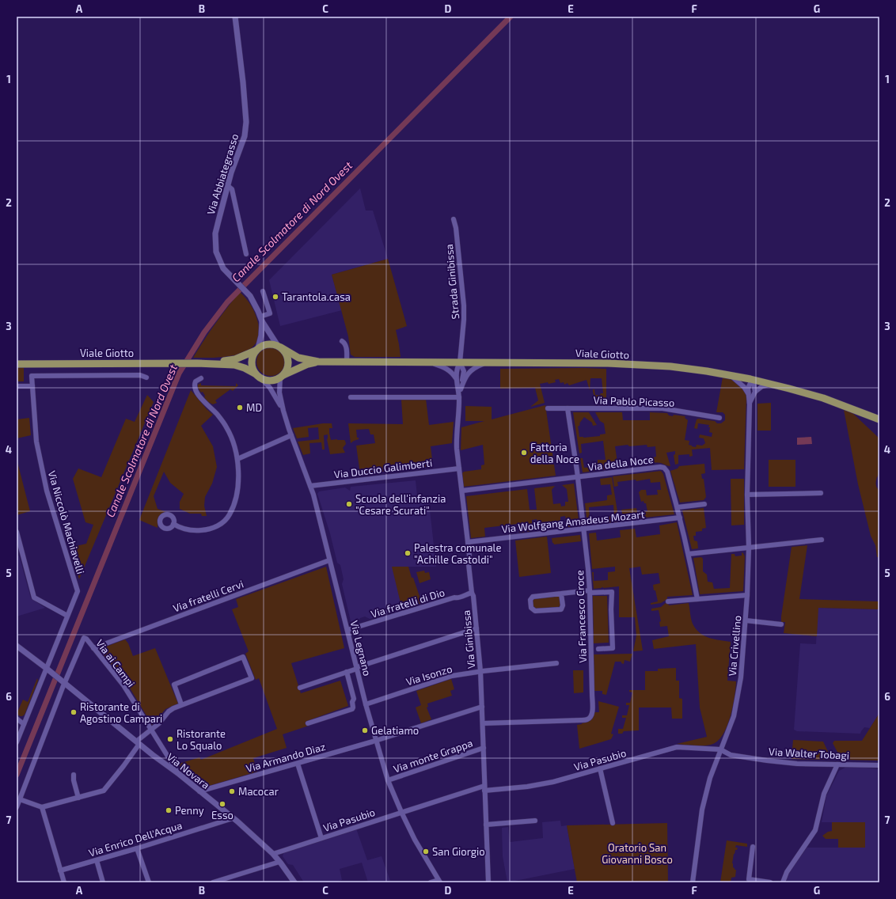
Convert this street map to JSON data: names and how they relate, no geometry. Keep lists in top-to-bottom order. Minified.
{"streets":{"main road":["Viale Giotto"],"street":["Via Abbiategrasso","Strada Ginibissa","Via Pablo Picasso","Via della Noce","Via Duccio Galimberti","Via Wolfgang Amadeus Mozart","Via Niccolò Machiavelli","Via fratelli Cervi","Via fratelli di Dio","Via Francesco Croce","Via Ginibissa","Via Crivellino","Via Legnano","Via ai Campi","Via Isonzo","Via Walter Tobagi","Via monte Grappa","Via Armando Diaz","Via Pasubio","Via Novara","Via Enrico Dell'Acqua"]},"crossings":[["Via Abbiategrasso","Viale Giotto"],["Via Abbiategrasso","Via Legnano"],["Strada Ginibissa","Viale Giotto"],["Strada Ginibissa","Via Ginibissa"],["Viale Giotto","Via Ginibissa"],["Viale Giotto","Via Crivellino"],["Viale Giotto","Via Legnano"],["Via Pablo Picasso","Via Francesco Croce"],["Via della Noce","Via Wolfgang Amadeus Mozart"],["Via della Noce","Via Francesco Croce"],["Via della Noce","Via Ginibissa"],["Via Duccio Galimberti","Via Ginibissa"],["Via Duccio Galimberti","Via Legnano"],["Via Wolfgang Amadeus Mozart","Via Francesco Croce"],["Via Wolfgang Amadeus Mozart","Via Ginibissa"],["Via Niccolò Machiavelli","Via Novara"],["Via fratelli Cervi","Via Legnano"],["Via fratelli Cervi","Via ai Campi"],["Via fratelli di Dio","Via Ginibissa"],["Via fratelli di Dio","Via Legnano"],["Via Francesco Croce","Via Ginibissa"],["Via Ginibissa","Via Isonzo"],["Via Ginibissa","Via monte Grappa"],["Via Ginibissa","Via Armando Diaz"],["Via Ginibissa","Via Pasubio"],["Via Crivellino","Via Walter Tobagi"],["Via Crivellino","Via Pasubio"],["Via Legnano","Via Isonzo"],["Via Legnano","Via monte Grappa"],["Via Legnano","Via Armando Diaz"],["Via Legnano","Via Pasubio"],["Via ai Campi","Via Novara"],["Via Walter Tobagi","Via Pasubio"],["Via Armando Diaz","Via Novara"],["Via Pasubio","Via Novara"],["Via Novara","Via Enrico Dell'Acqua"]],"water":["Canale Scolmatore di Nord Ovest"],"parks":["Oratorio San Giovanni Bosco"],"places":["Tarantola.casa","MD","Fattoria della Noce","Scuola dell'infanzia \"Cesare Scurati\"","Palestra comunale \"Achille Castoldi\"","Ristorante di Agostino Campari","Gelatiamo","Ristorante Lo Squalo","Macocar","Esso","Penny","San Giorgio"],"grid":{"columns":["A","B","C","D","E","F","G"],"rows":["1","2","3","4","5","6","7"]}}
